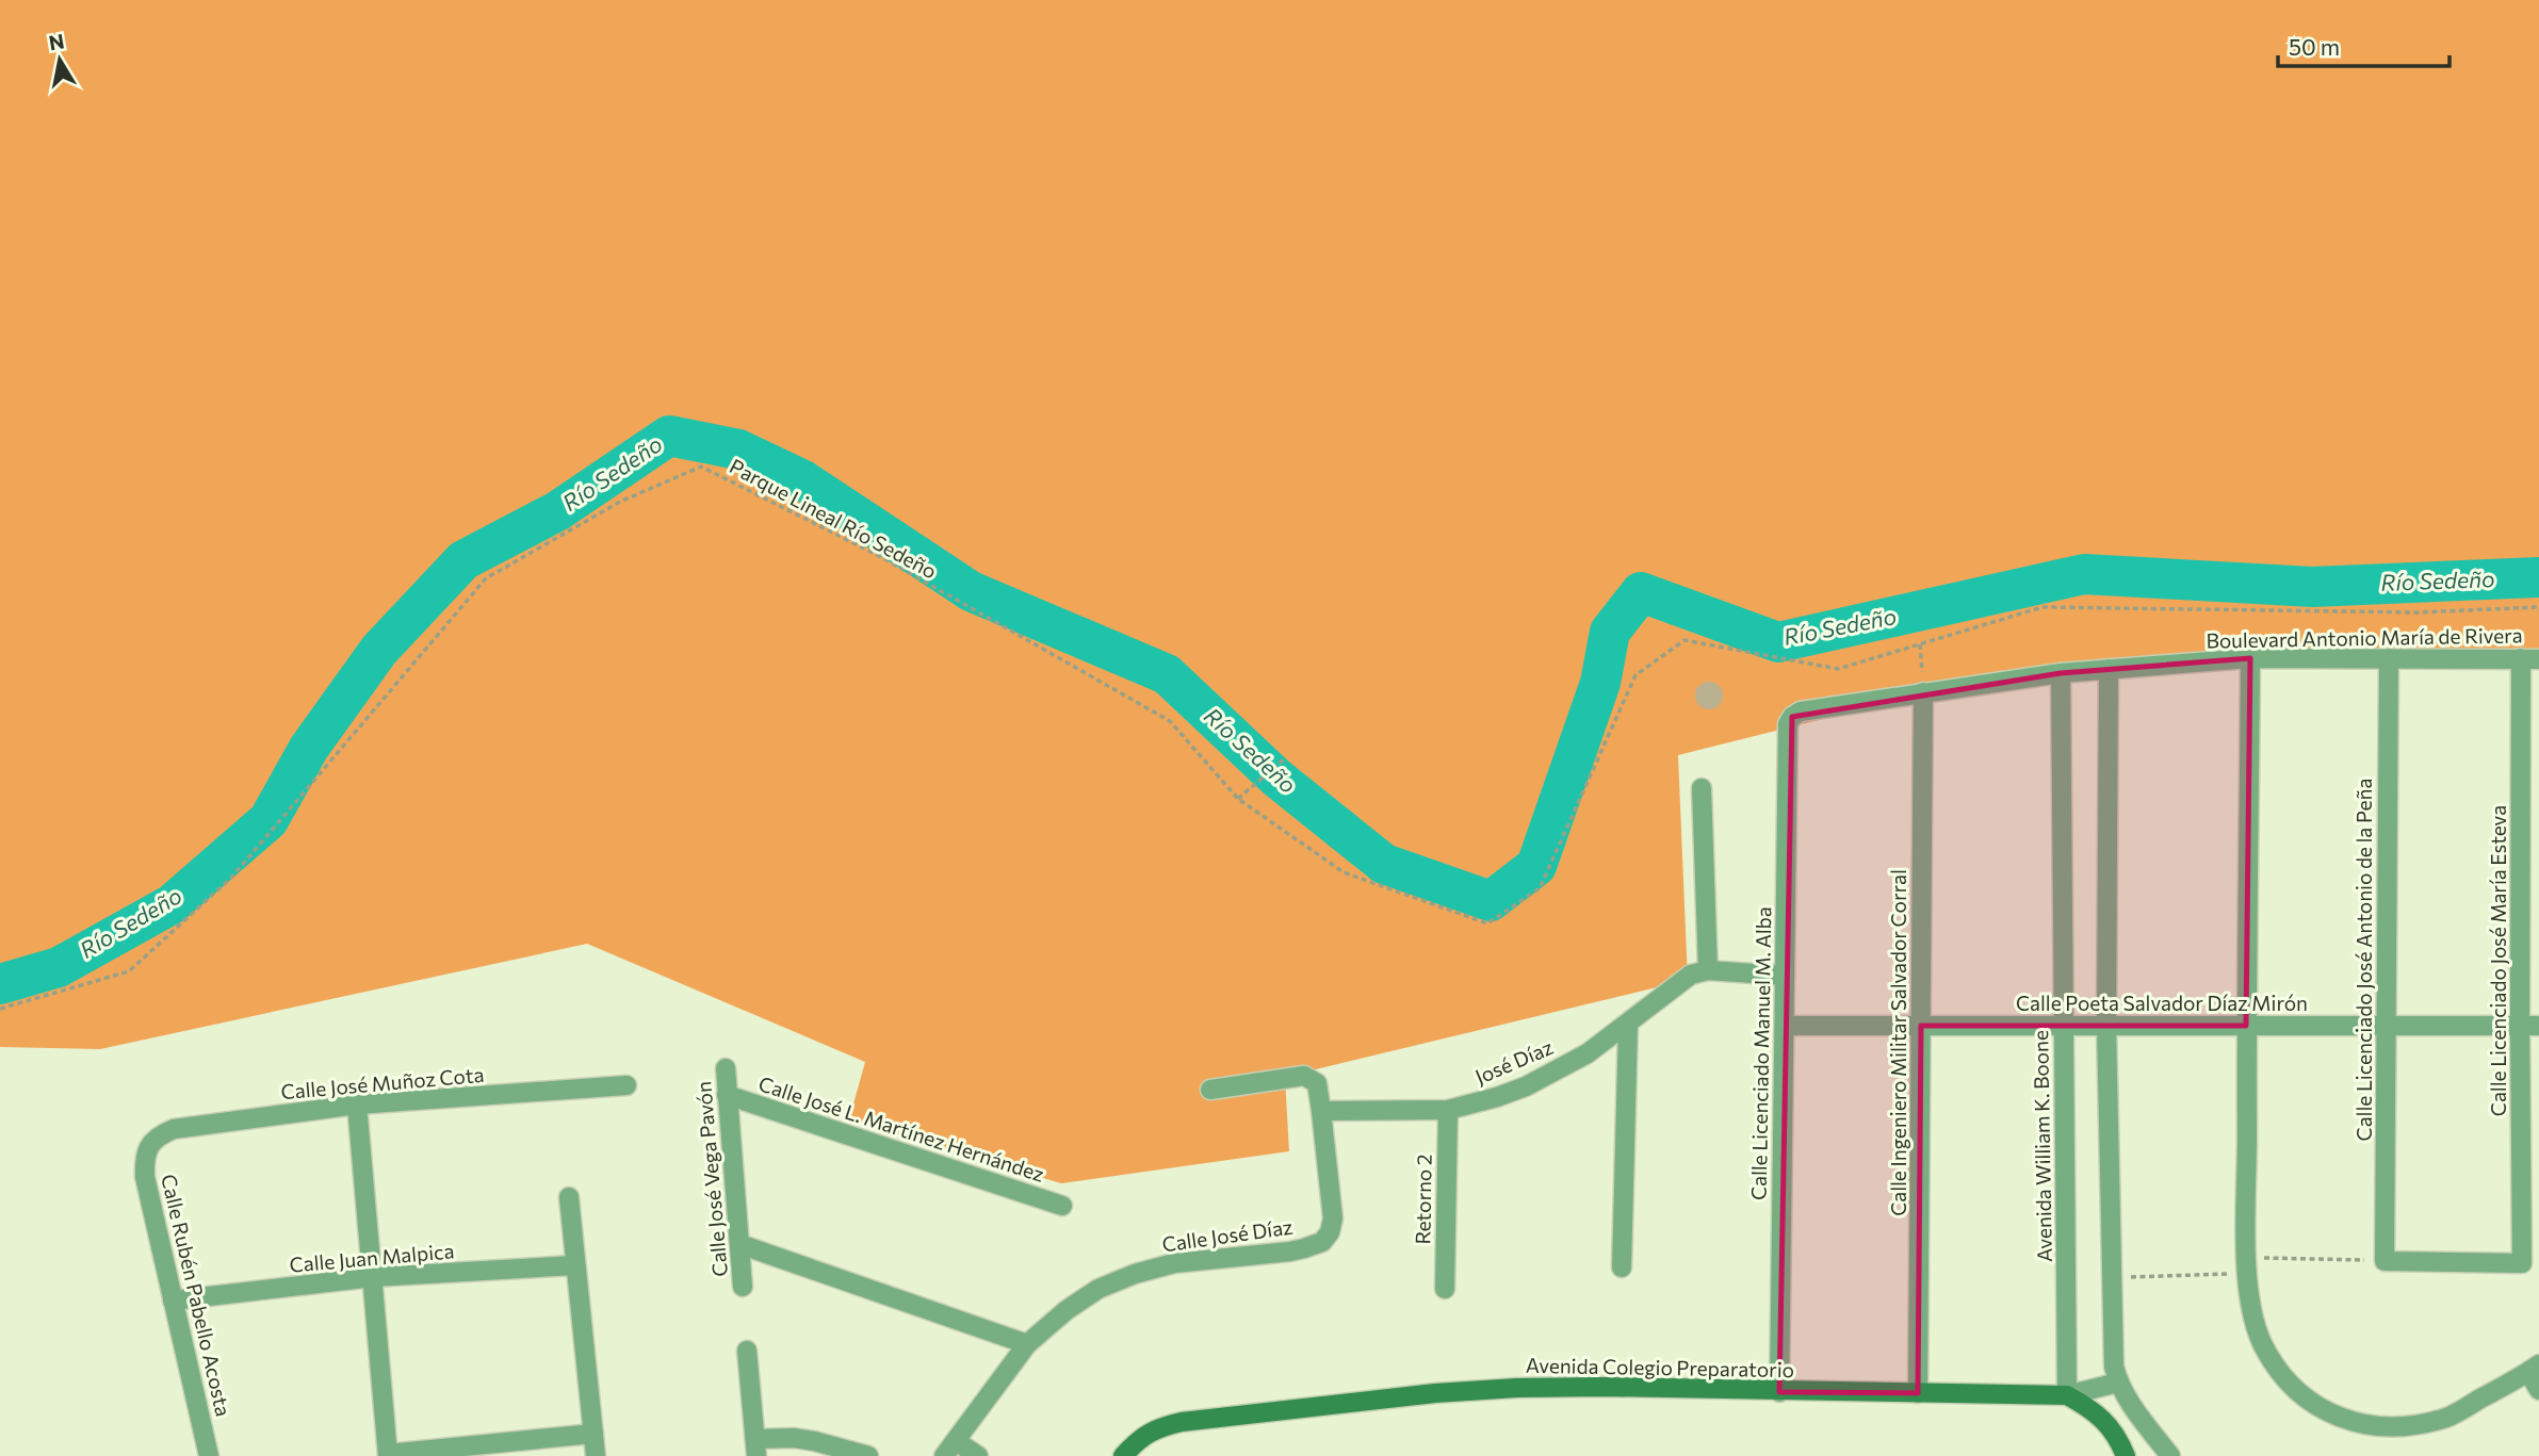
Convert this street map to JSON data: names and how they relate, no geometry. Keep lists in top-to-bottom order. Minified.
{"streets":{"street":["Boulevard Antonio María de Rivera","Calle Licenciado José Antonio de la Peña","Calle Licenciado José María Esteva","Calle Poeta Salvador Díaz Mirón","Calle Ingeniero Militar Salvador Corral","Calle Licenciado Manuel M. Alba","José Díaz","Calle José Muñoz Cota","Calle José L. Martínez Hernández","Avenida William K. Boone","Calle José Vega Pavón","Retorno 2","Calle José Díaz","Calle Juan Malpica","Calle Rubén Pabello Acosta","Avenida Colegio Preparatorio"],"path":["Parque Lineal Río Sedeño"]},"crossings":[["Boulevard Antonio María de Rivera","Calle Licenciado José Antonio de la Peña"],["Boulevard Antonio María de Rivera","Calle Licenciado José María Esteva"],["Boulevard Antonio María de Rivera","Calle Ingeniero Militar Salvador Corral"],["Boulevard Antonio María de Rivera","Calle Licenciado Manuel M. Alba"],["Boulevard Antonio María de Rivera","Avenida William K. Boone"],["Calle Licenciado José Antonio de la Peña","Calle Licenciado José María Esteva"],["Calle Licenciado José Antonio de la Peña","Calle Poeta Salvador Díaz Mirón"],["Calle Licenciado José María Esteva","Calle Poeta Salvador Díaz Mirón"],["Calle Poeta Salvador Díaz Mirón","Calle Ingeniero Militar Salvador Corral"],["Calle Poeta Salvador Díaz Mirón","Calle Licenciado Manuel M. Alba"],["Calle Poeta Salvador Díaz Mirón","Avenida William K. Boone"],["Calle Ingeniero Militar Salvador Corral","Avenida Colegio Preparatorio"],["Calle Licenciado Manuel M. Alba","José Díaz"],["Calle Licenciado Manuel M. Alba","Avenida Colegio Preparatorio"],["José Díaz","Retorno 2"],["José Díaz","Calle José Díaz"],["Calle José Muñoz Cota","Calle Rubén Pabello Acosta"],["Calle José L. Martínez Hernández","Calle José Vega Pavón"],["Avenida William K. Boone","Avenida Colegio Preparatorio"],["Calle Juan Malpica","Calle Rubén Pabello Acosta"]],"water":["Río Sedeño"],"scale_bar":"50 m","north":"top"}
